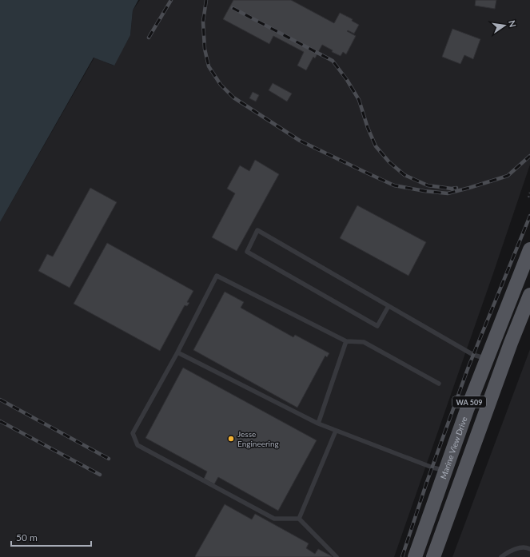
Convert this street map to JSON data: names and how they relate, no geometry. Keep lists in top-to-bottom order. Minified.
{"streets":{"main road":["WA 509","Marine View Drive"]},"places":["Jesse Engineering"],"scale_bar":"50 m","north":"right"}
